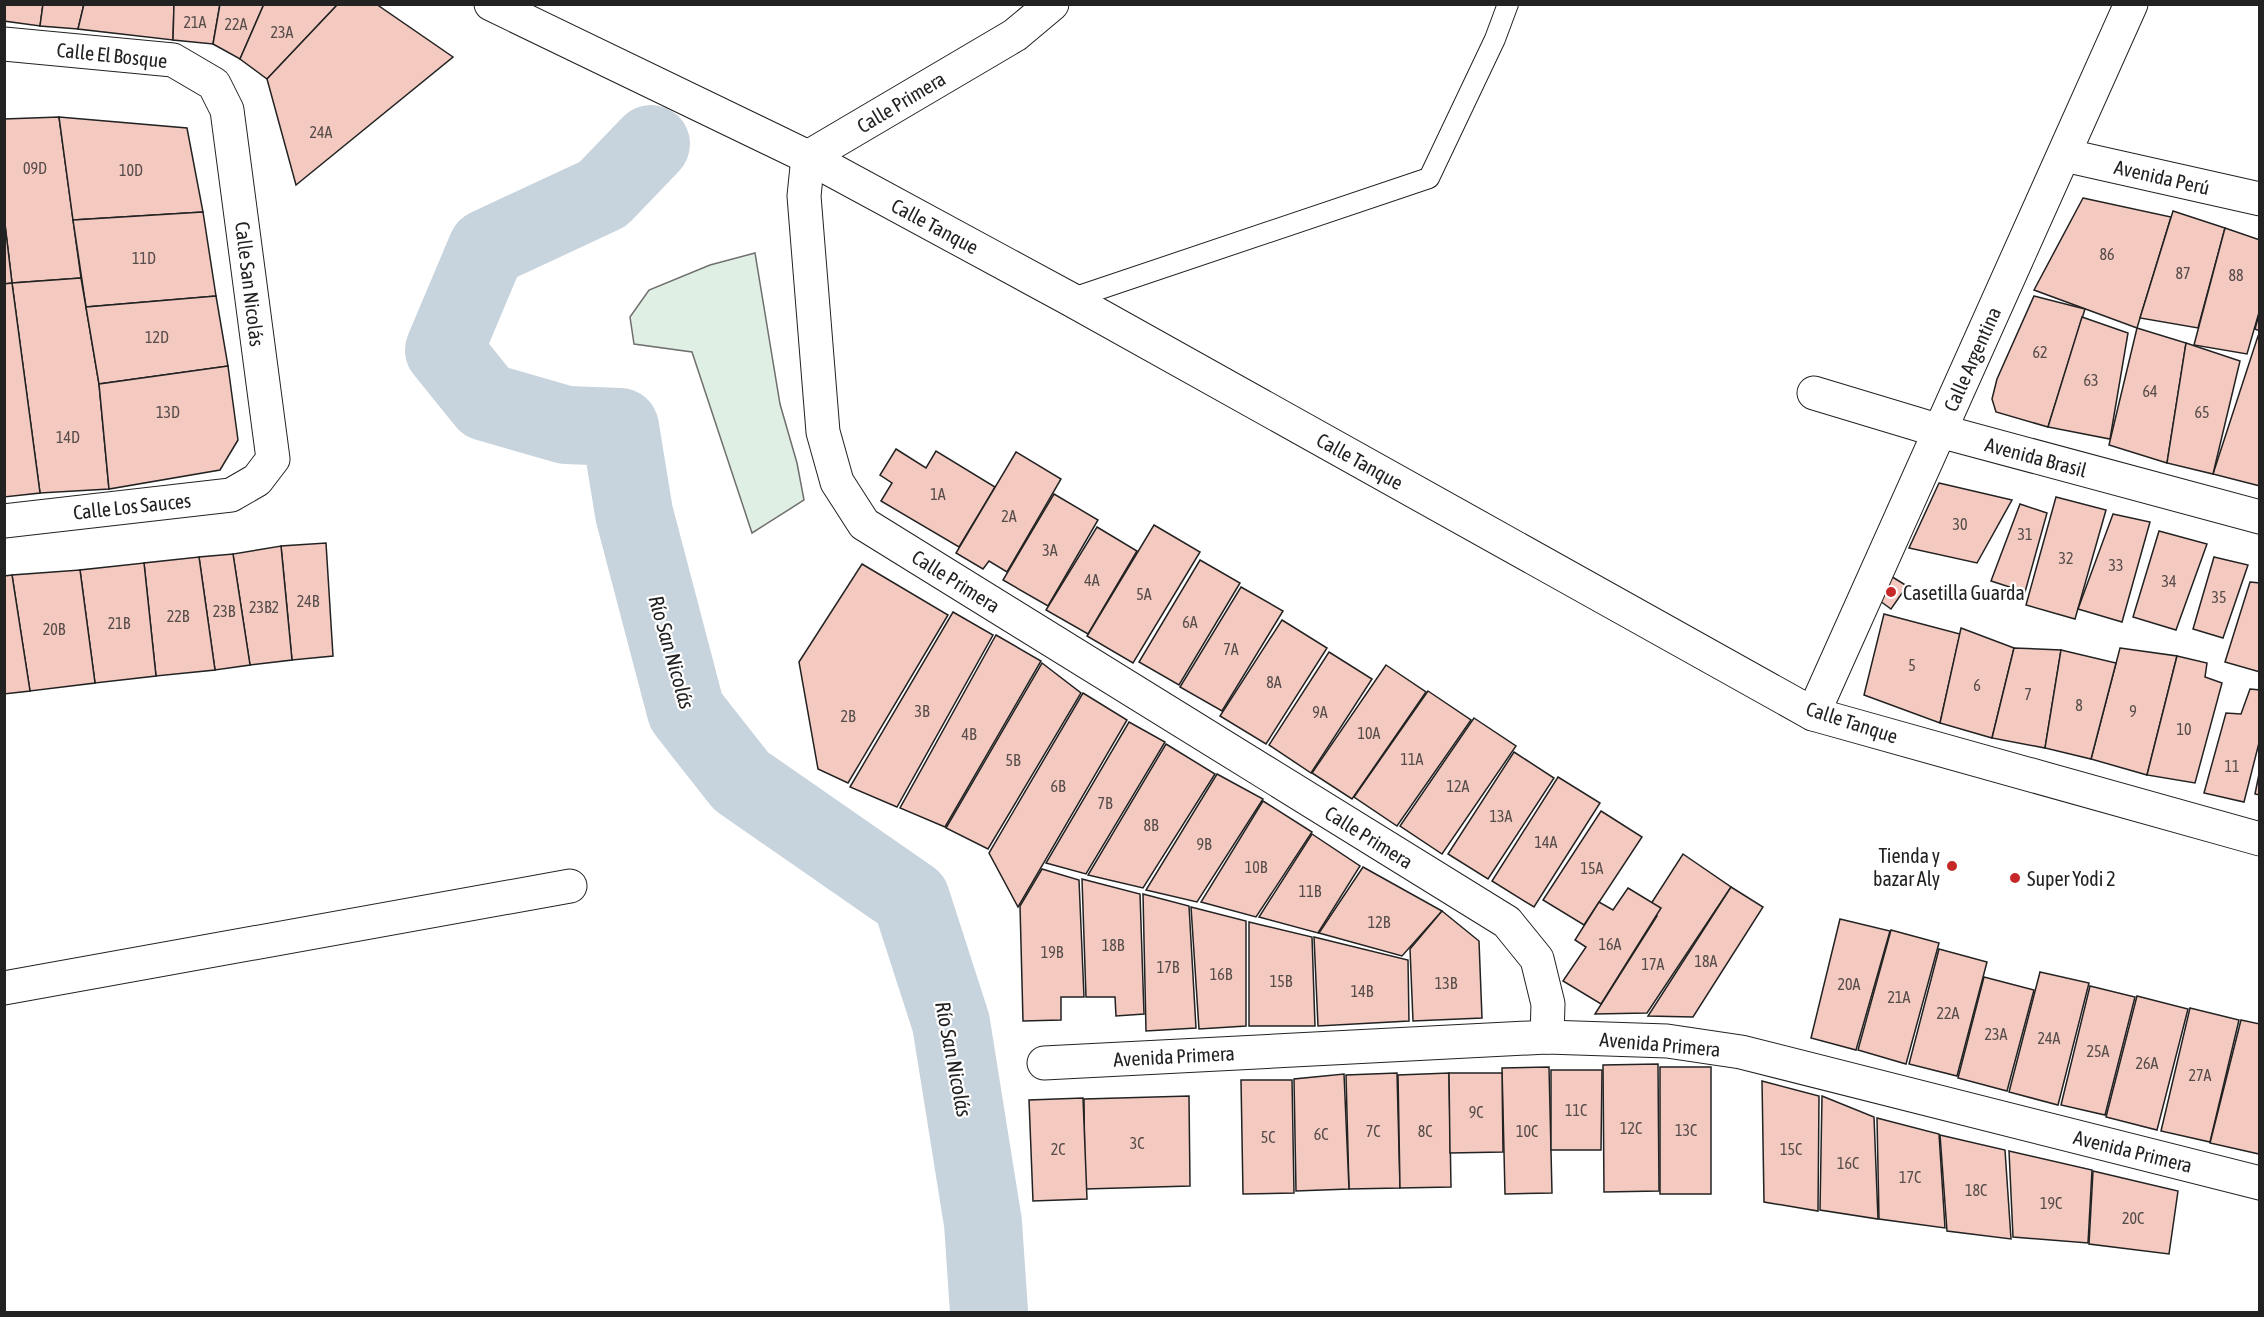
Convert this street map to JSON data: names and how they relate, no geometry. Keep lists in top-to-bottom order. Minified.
{"streets":{"street":["Calle El Bosque","Calle Primera","Avenida Perú","Calle Tanque","Calle San Nicolás","Calle Argentina","Avenida Brasil","Calle Los Sauces","Avenida Primera"]},"crossings":[["Calle El Bosque","Calle San Nicolás"],["Calle Primera","Calle Tanque"],["Calle Primera","Avenida Primera"],["Avenida Perú","Calle Argentina"],["Calle Tanque","Calle Argentina"],["Calle San Nicolás","Calle Los Sauces"],["Calle Argentina","Avenida Brasil"]],"water":["Río San Nicolás"],"places":["Casetilla Guarda","Tienda y bazar Aly","Super Yodi 2"],"house_numbers":["21A","22A","23A","24A","09D","10D","86","11D","87","88","12D","62","63","64","13D","65","14D","1A","2A","30","31","3A","32","33","4A","34","5A","35","24B","23B2","23B","22B","6A","21B","20B","7A","5","8A","6","7","8","3B","9","9A","2B","10","10A","4B","11A","5B","11","6B","12A","7B","13A","8B","14A","9B","10B","15A","11B","12B","16A","18B","19B","18A","17A","17B","16B","15B","13B","20A","14B","21A","22A","23A","24A","25A","26A","27A","11C","9C","12C","13C","7C","8C","10C","6C","5C","3C","2C","15C","16C","17C","18C","19C","20C"]}
